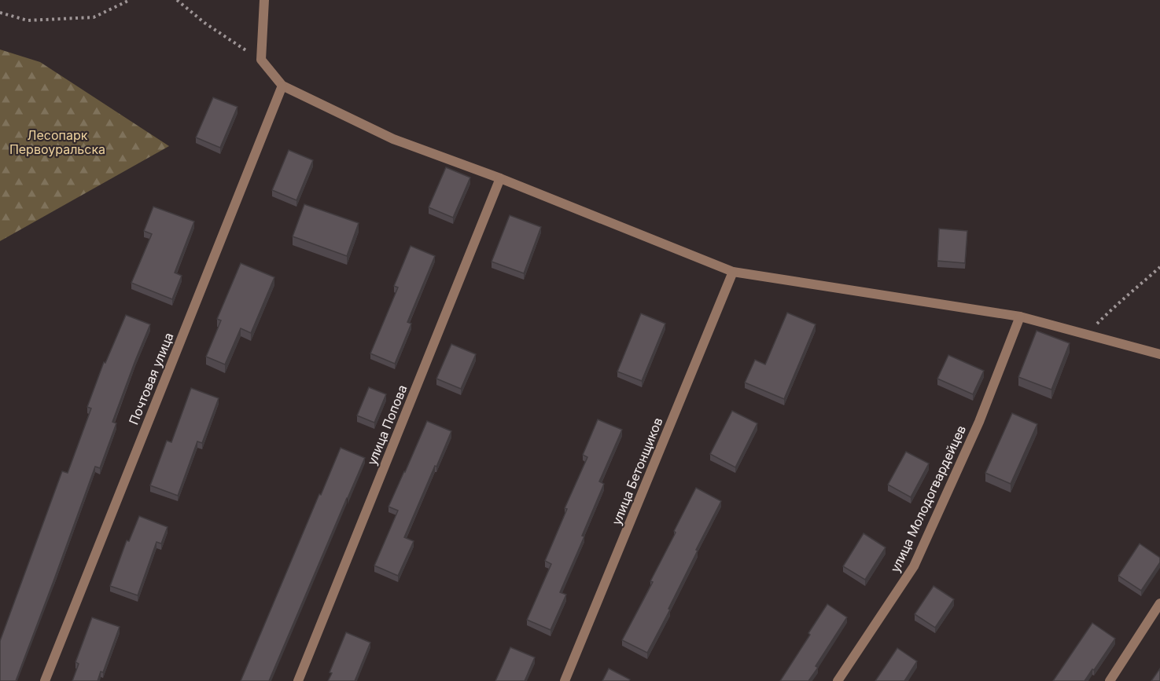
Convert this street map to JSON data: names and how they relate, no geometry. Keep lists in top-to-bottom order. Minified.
{"streets":{"street":["Почтовая улица","улица Попова","улица Бетонщиков","улица Молодогвардейцев"]},"parks":["Лесопарк Первоуральска"]}
